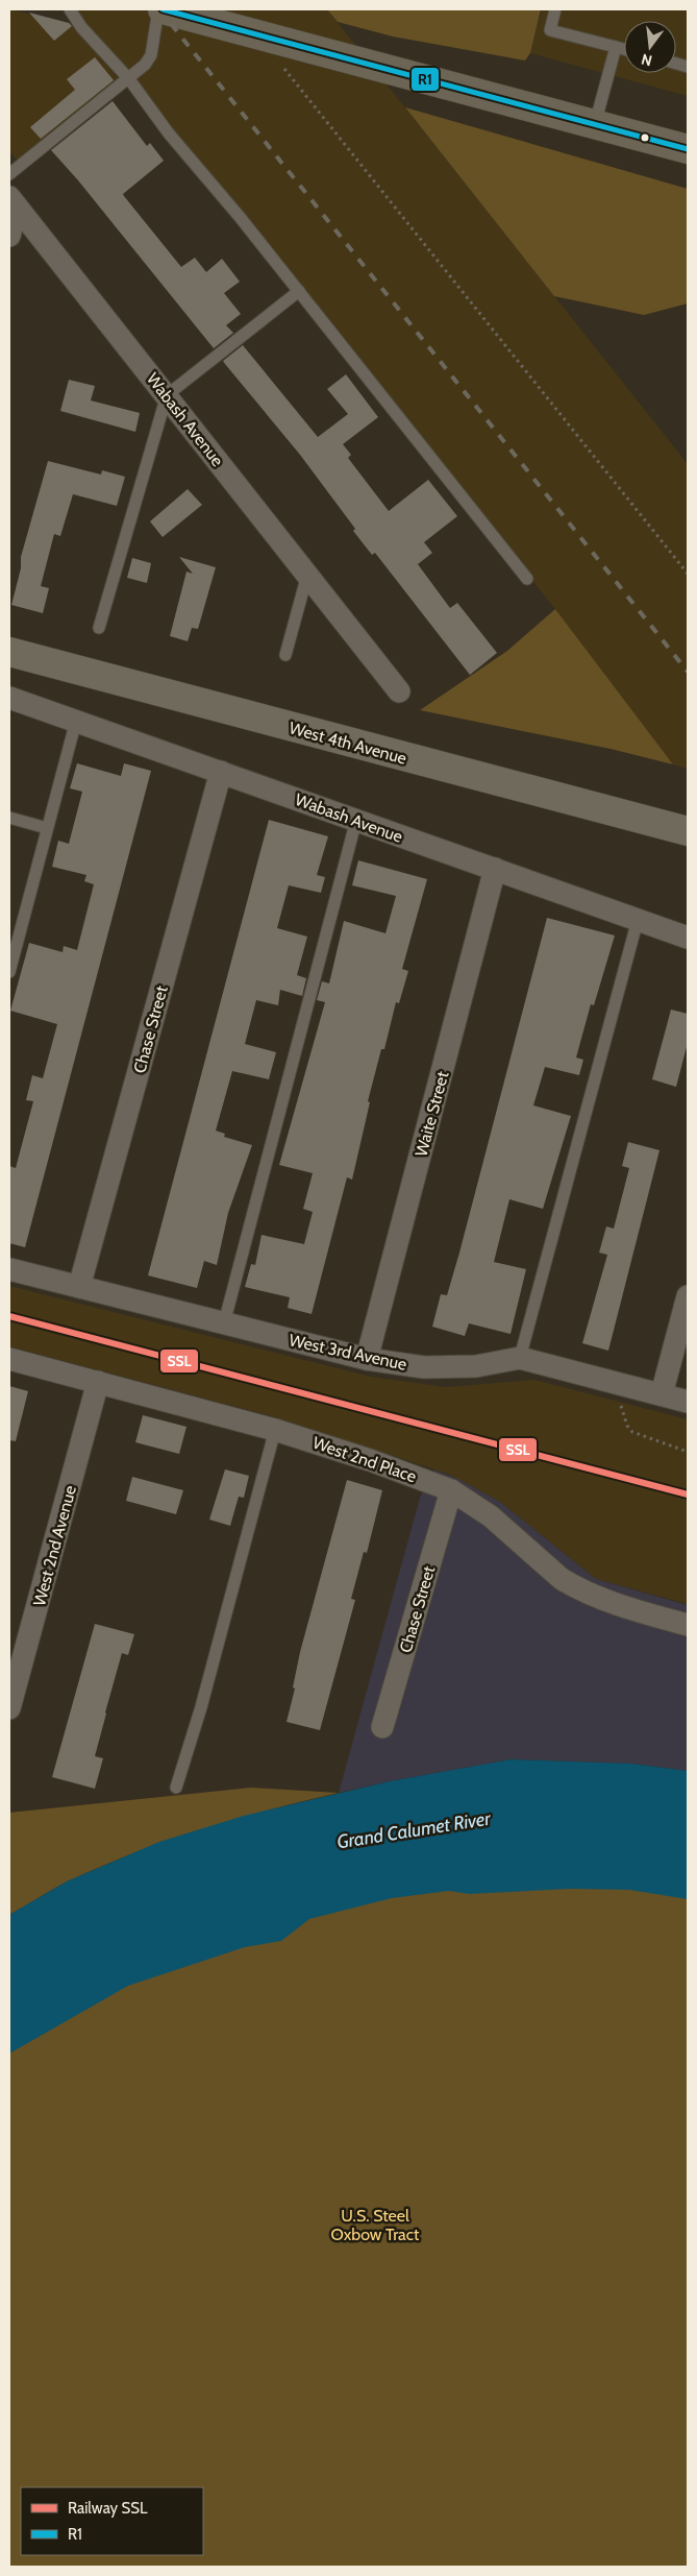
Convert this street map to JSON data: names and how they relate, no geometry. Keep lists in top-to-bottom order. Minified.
{"streets":{"main road":["West 4th Avenue"],"street":["Wabash Avenue","Chase Street","Waite Street","West 3rd Avenue","West 2nd Place","West 2nd Avenue"]},"crossings":[["Wabash Avenue","Chase Street"],["Wabash Avenue","Waite Street"],["Chase Street","West 3rd Avenue"],["Chase Street","West 2nd Place"],["Waite Street","West 3rd Avenue"],["West 2nd Place","West 2nd Avenue"]],"water":["Grand Calumet River"],"parks":["U.S. Steel Oxbow Tract"],"lines":["transit line R1","rail line SSL"],"legend":["Railway SSL","R1"],"north":"bottom"}
